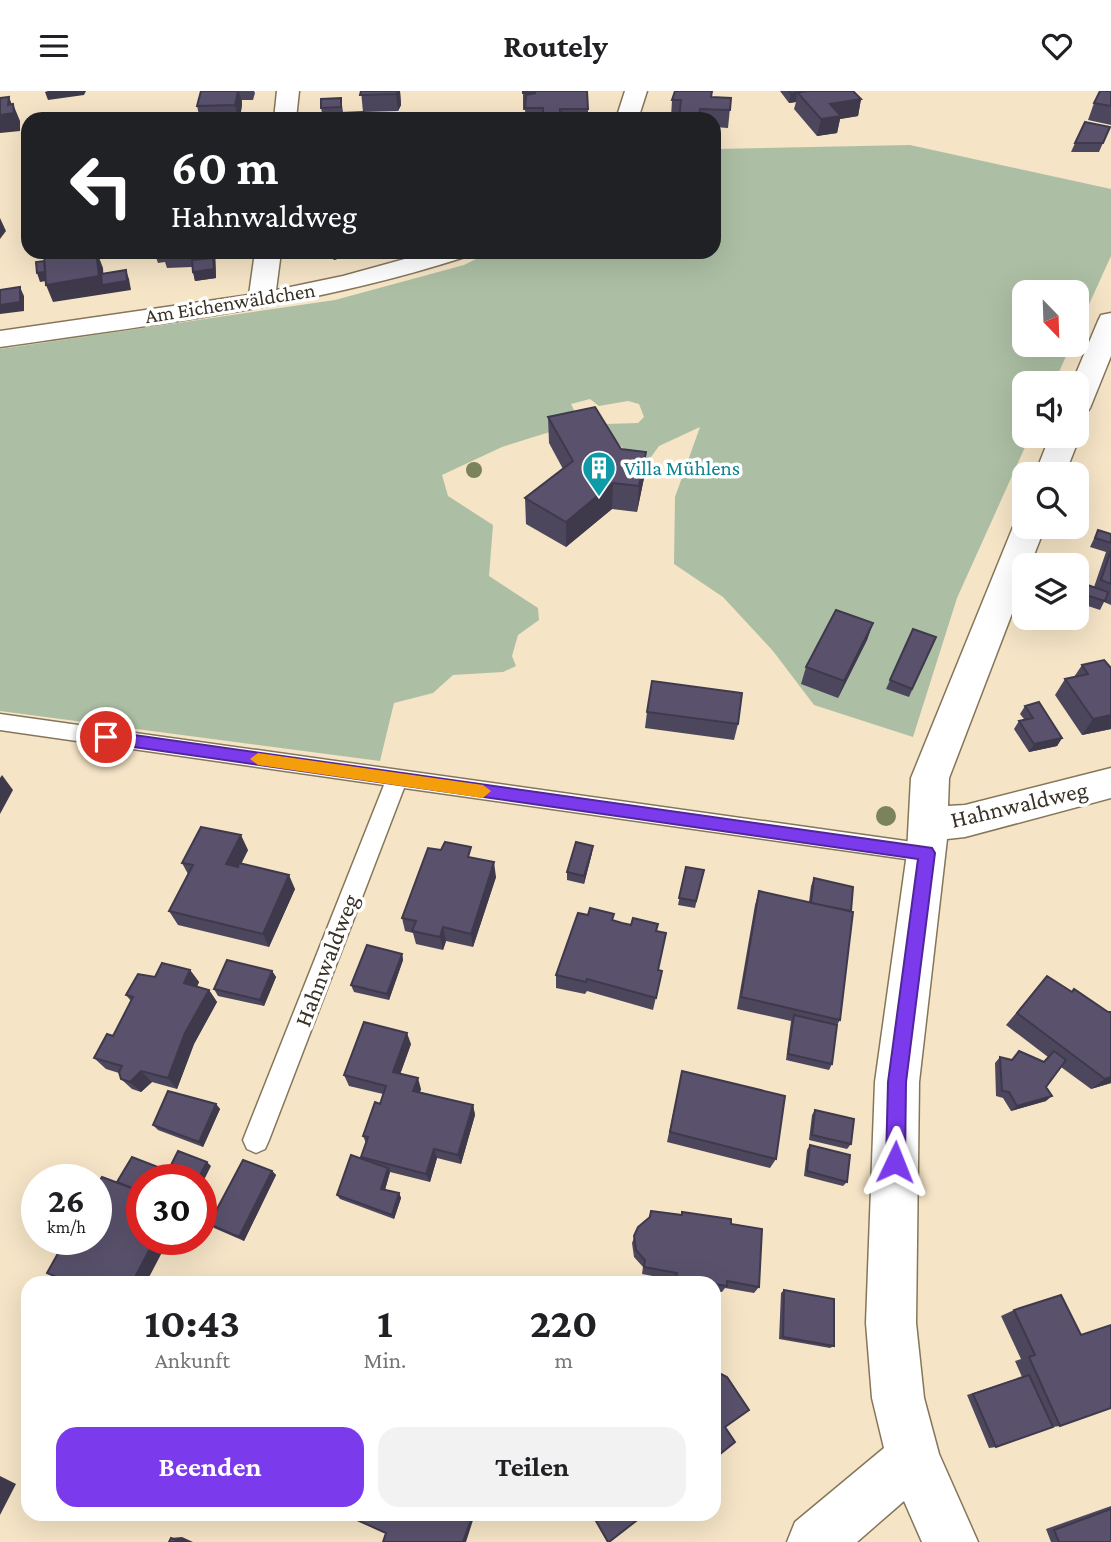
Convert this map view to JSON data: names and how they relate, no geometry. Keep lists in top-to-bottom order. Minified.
{"streets":{"street":["Am Eichenwäldchen","Hahnwaldweg"]},"places":{"building":["Villa Mühlens"]},"north":"bottom right","page":{"header":"Routely","turn":["60 m","Hahnwaldweg"],"speed":"26 km/h","limit":"30","eta":["10:43","Ankunft","1","Min.","220","m"],"buttons":["Beenden","Teilen"]}}
